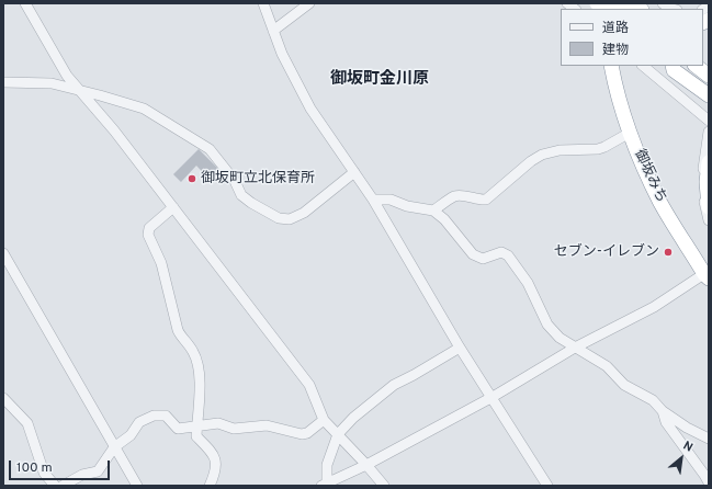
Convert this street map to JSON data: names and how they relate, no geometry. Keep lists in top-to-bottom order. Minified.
{"streets":{"highway":["御坂みち"]},"districts":["御坂町金川原"],"places":["御坂町立北保育所","セブン-イレブン"],"legend":["道路","建物"],"scale_bar":"100 m","north":"top right"}
